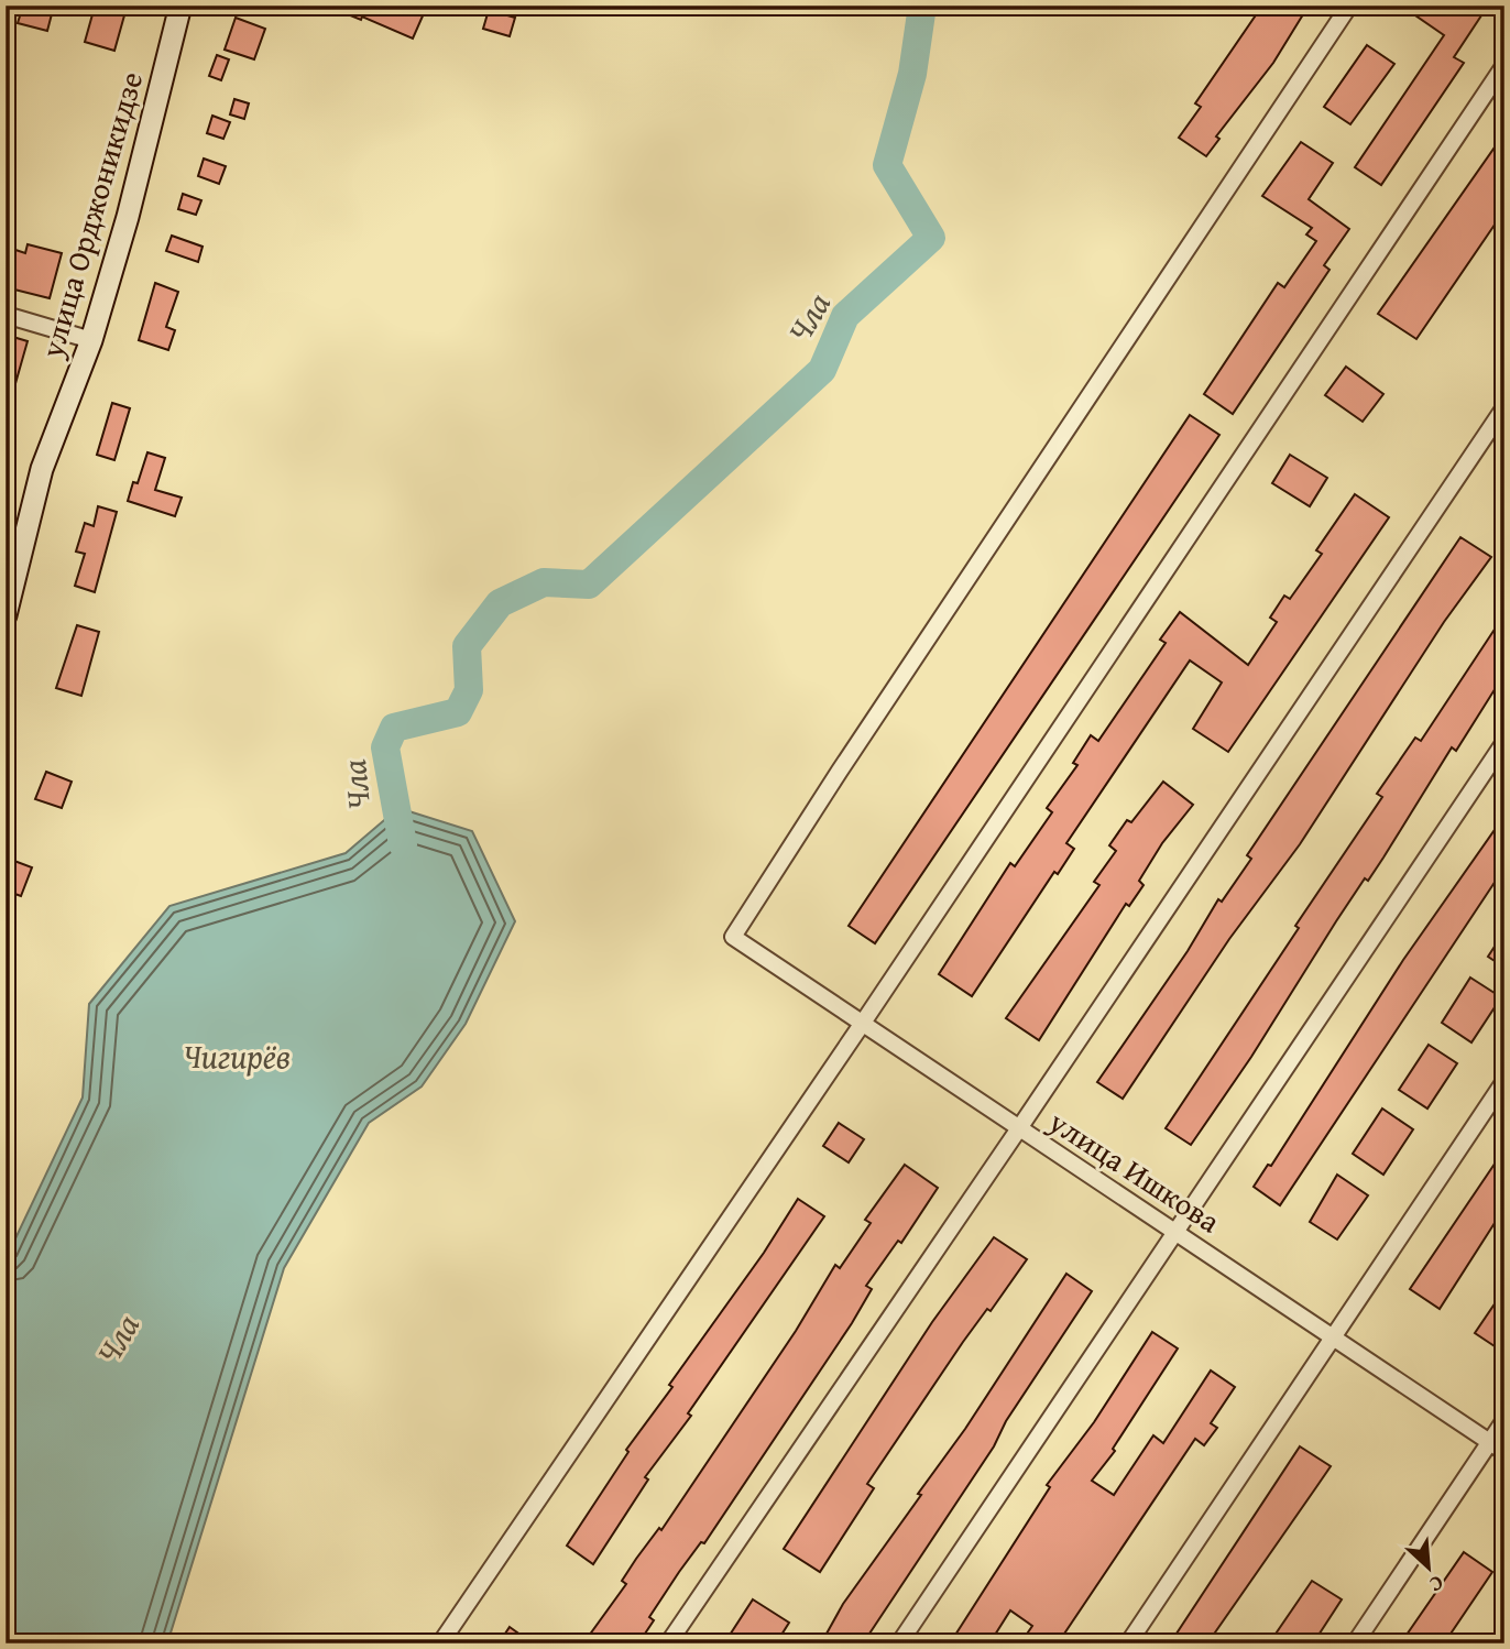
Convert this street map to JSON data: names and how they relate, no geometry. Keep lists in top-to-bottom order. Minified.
{"streets":{"street":["улица Орджоникидзе","улица Ишкова"]},"water":["Чла","Чигирёв"],"north":"bottom right"}
